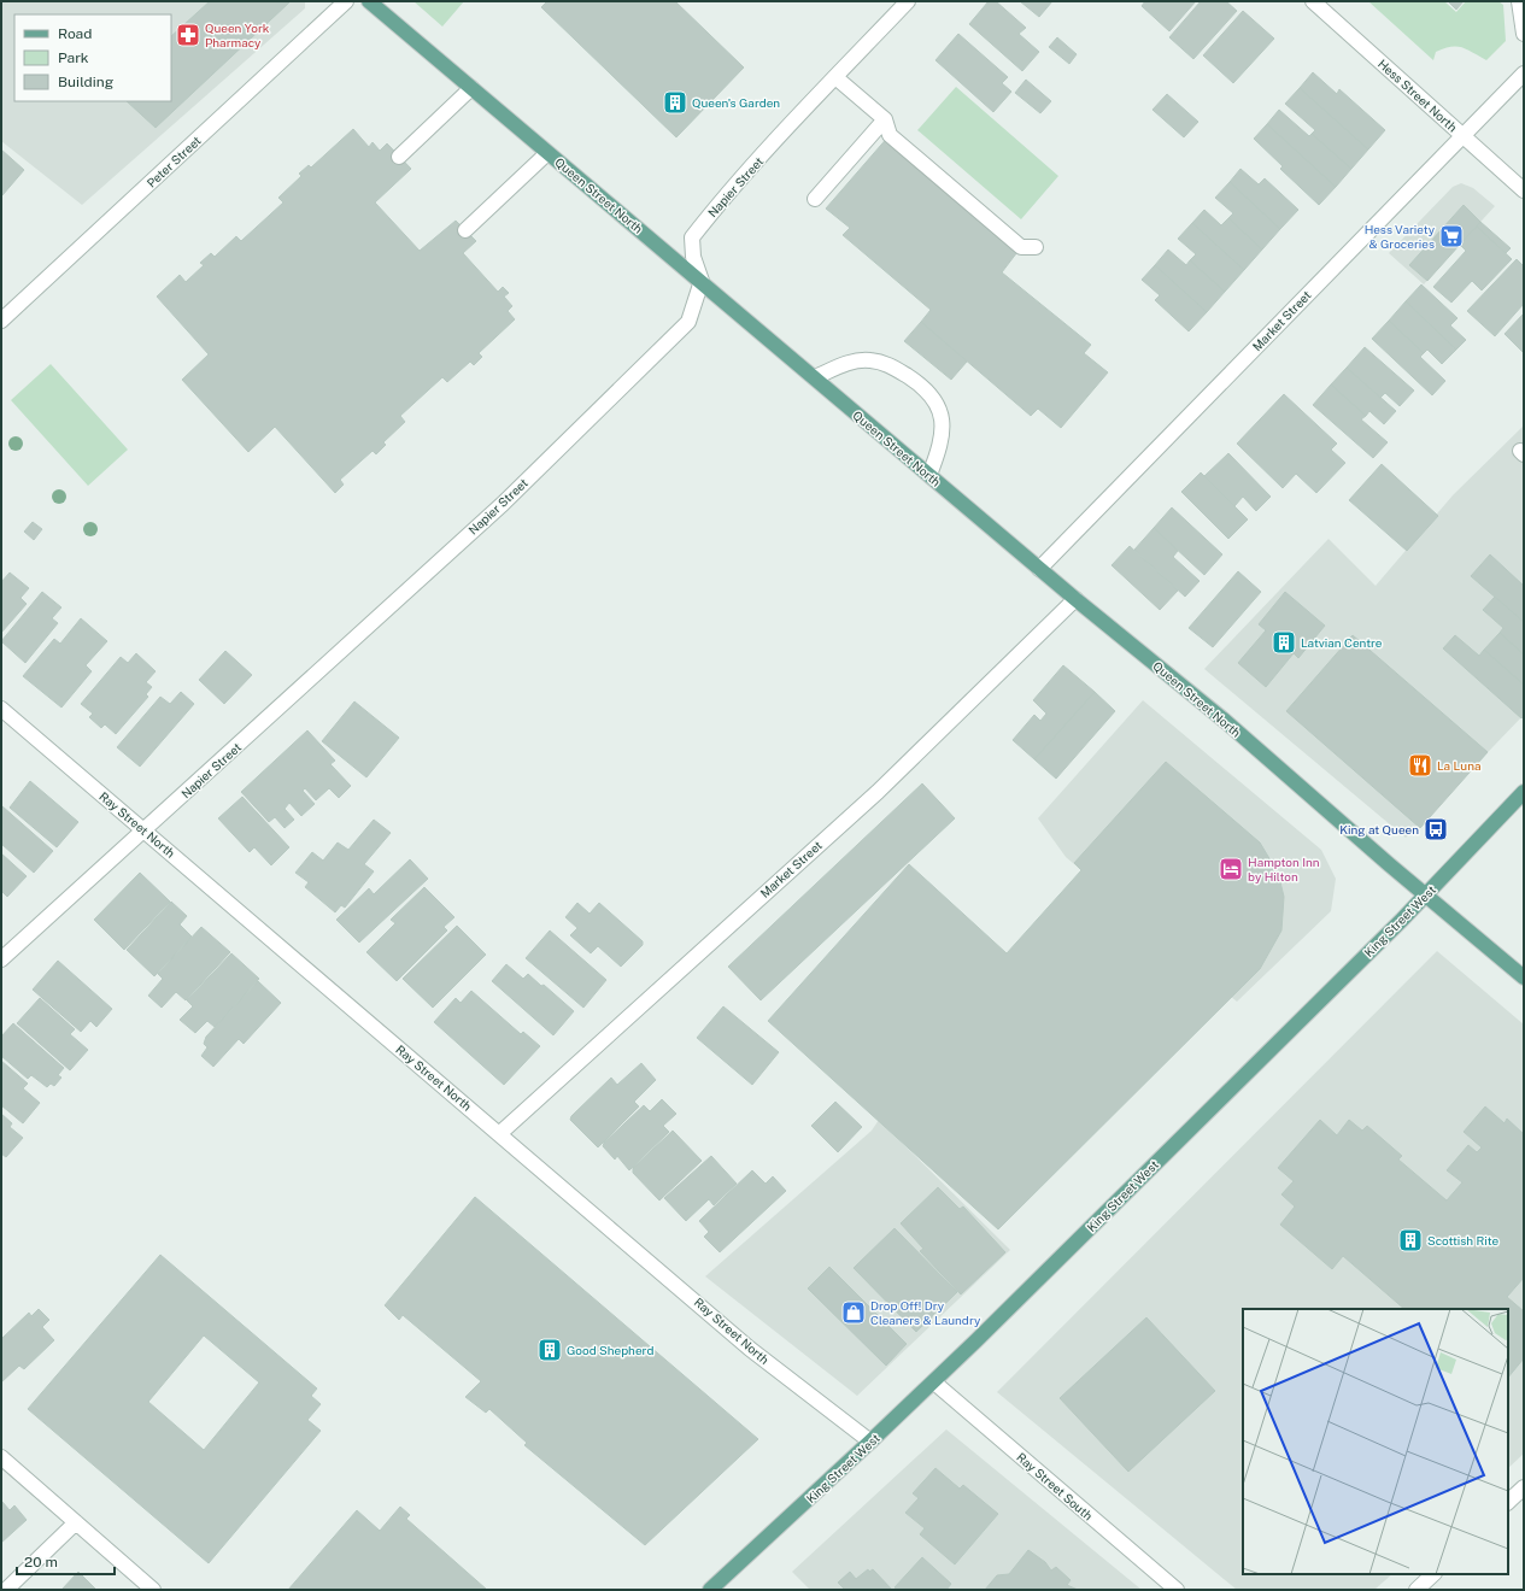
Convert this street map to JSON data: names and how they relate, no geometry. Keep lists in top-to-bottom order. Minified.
{"streets":{"main road":["Queen Street North","King Street West"],"street":["Hess Street North","Peter Street","Napier Street","Market Street","Ray Street North","Ray Street South"]},"crossings":[["Hess Street North","Market Street"],["Napier Street","Queen Street North"],["Napier Street","Ray Street North"],["Queen Street North","Market Street"],["Queen Street North","King Street West"],["Market Street","Ray Street North"],["Ray Street North","King Street West"],["King Street West","Ray Street South"]],"places":{"pharmacy":["Queen York Pharmacy"],"building":["Queen's Garden","Latvian Centre","Scottish Rite","Good Shepherd"],"supermarket":["Hess Variety & Groceries"],"restaurant":["La Luna"],"bus stop":["King at Queen"],"hotel":["Hampton Inn by Hilton"],"shop":["Drop Off! Dry Cleaners & Laundry"]},"legend":["Road","Park","Building"],"scale_bar":"20 m"}
